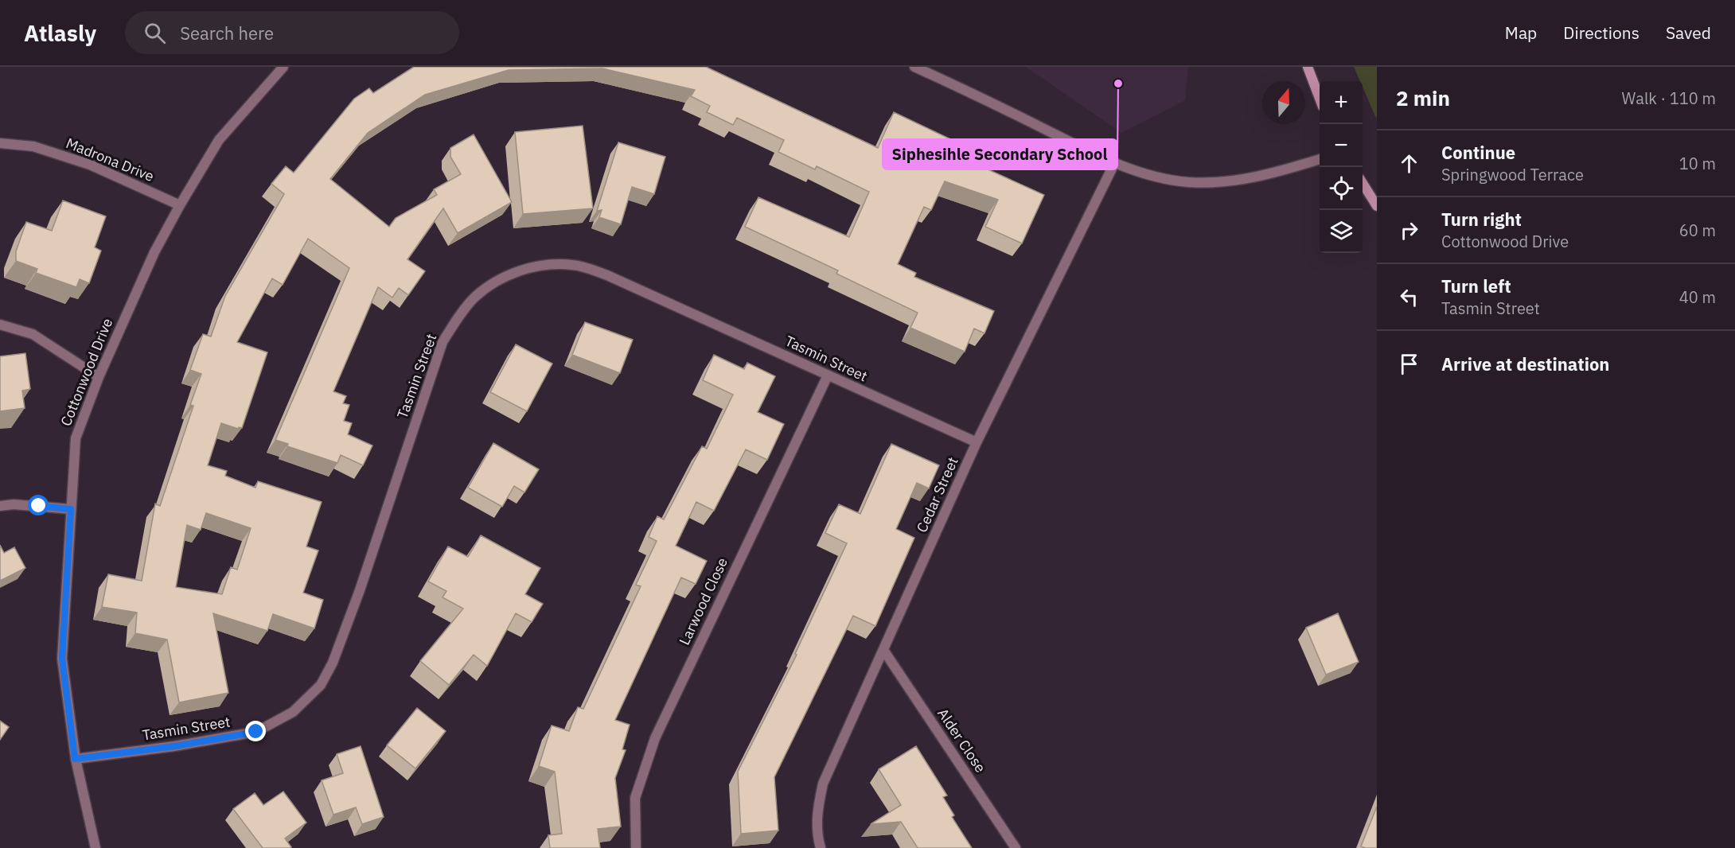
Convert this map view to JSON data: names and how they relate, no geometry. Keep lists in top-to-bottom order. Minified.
{"streets":{"street":["Madrona Drive","Tasmin Street","Cottonwood Drive","Cedar Street","Larwood Close","Alder Close"]},"crossings":[["Madrona Drive","Cottonwood Drive"],["Tasmin Street","Cottonwood Drive"],["Tasmin Street","Cedar Street"],["Tasmin Street","Larwood Close"],["Cedar Street","Alder Close"]],"places":["Siphesihle Secondary School"],"north":"top","page":{"header":"Atlasly","search":"Search here","nav":["Map","Directions","Saved"],"heading":["2 min","Walk · 110 m"],"map_buttons":["+","−"],"list":[["Continue","Springwood Terrace","10 m"],["Turn right","Cottonwood Drive","60 m"],["Turn left","Tasmin Street","40 m"],"Arrive at destination"]}}
